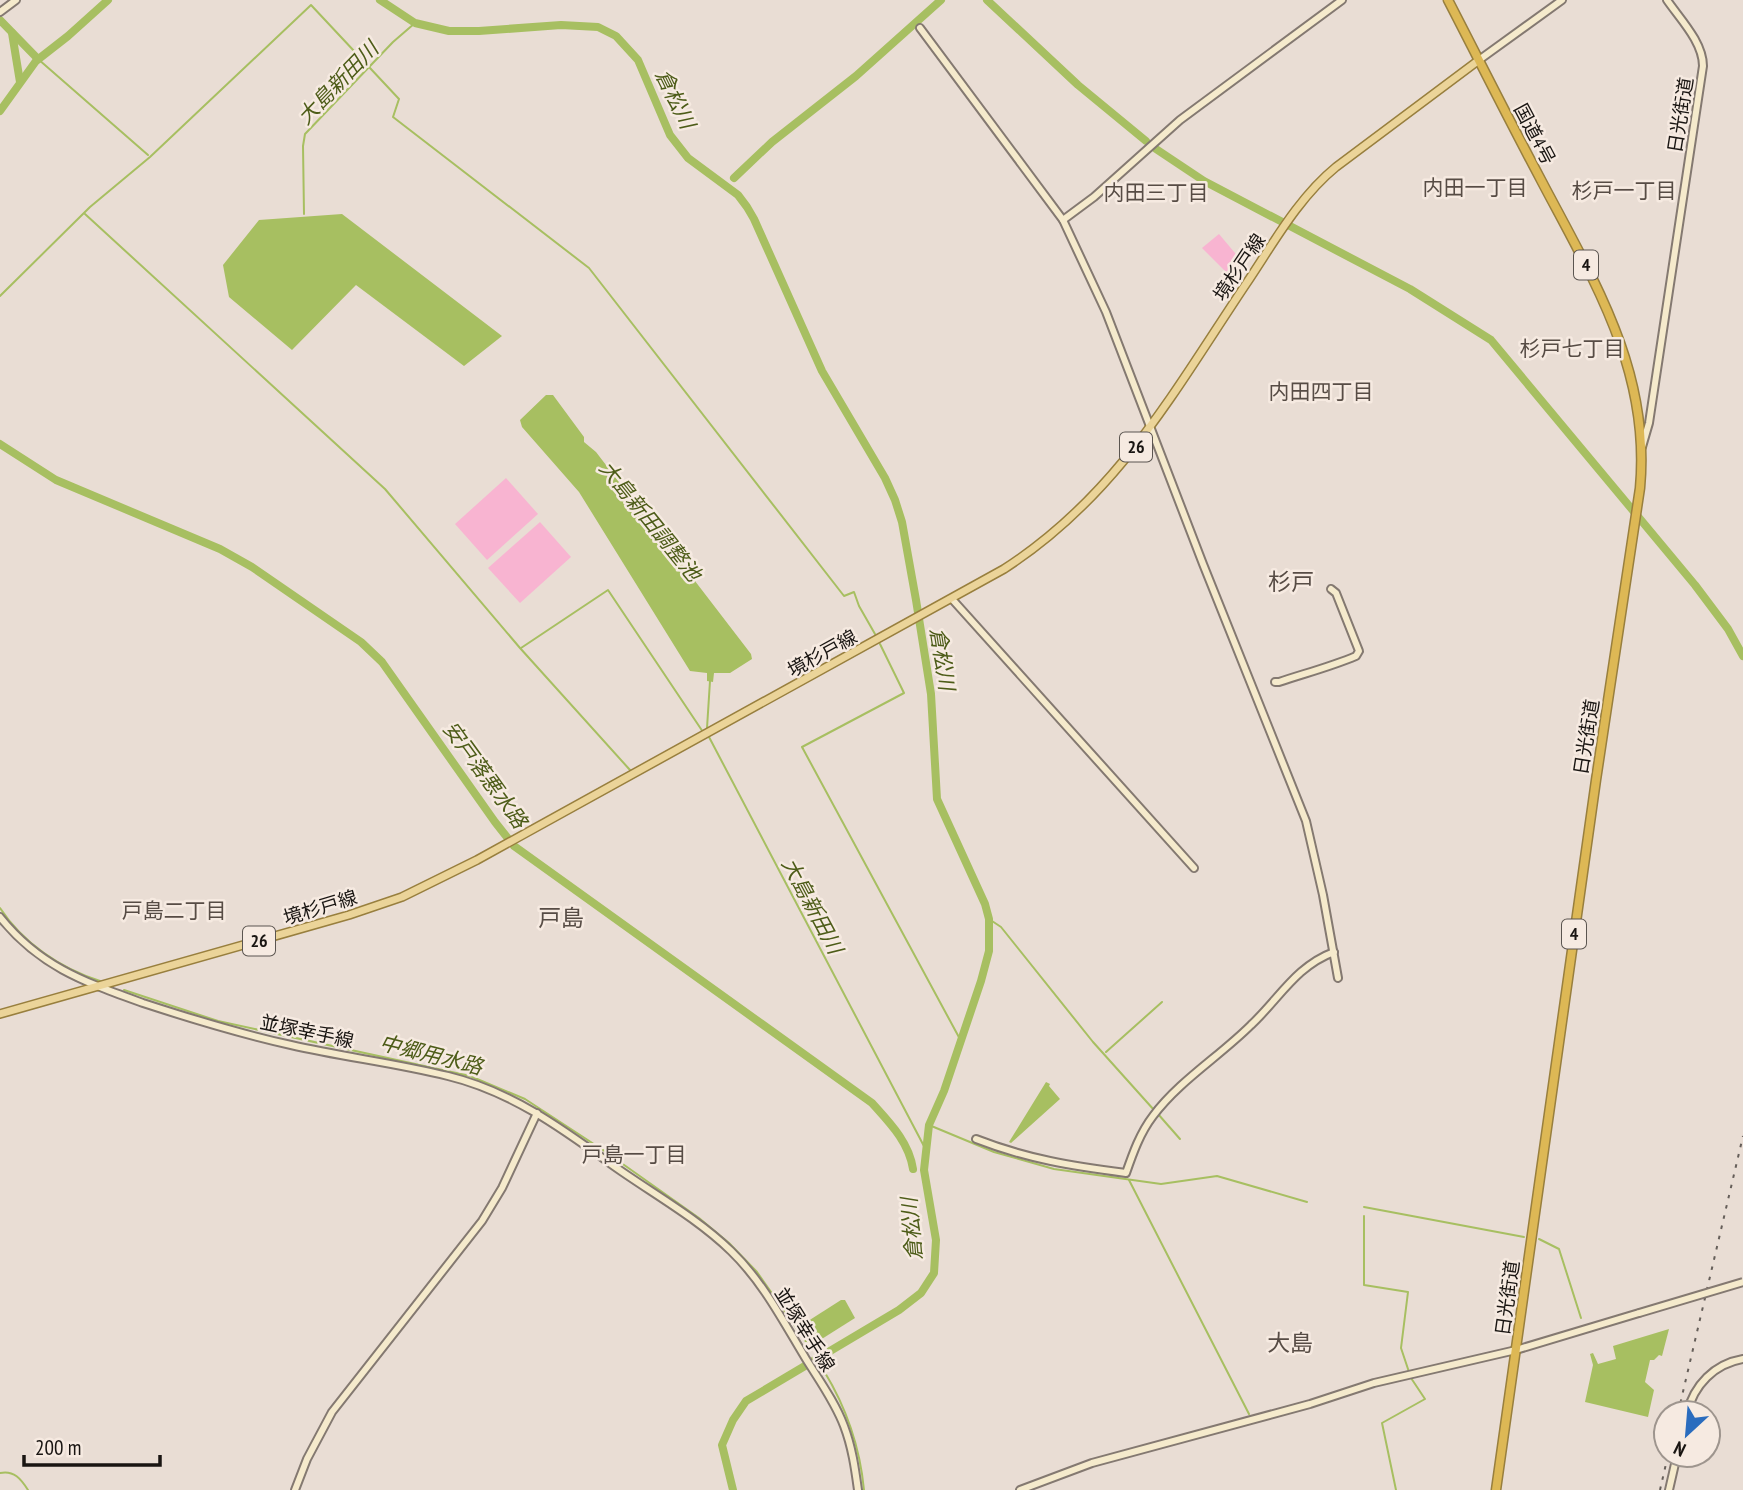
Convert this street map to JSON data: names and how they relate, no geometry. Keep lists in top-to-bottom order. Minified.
{"streets":{"highway":["日光街道","国道4号","4"],"main road":["境杉戸線","26"],"street":["並塚幸手線"]},"crossings":[["日光街道","国道4号"],["国道4号","境杉戸線"],["境杉戸線","並塚幸手線"]],"districts":["内田一丁目","杉戸一丁目","内田三丁目","杉戸七丁目","内田四丁目","杉戸","戸島二丁目","戸島","戸島一丁目","大島"],"water":["大島新田川","倉松川","大島新田調整池","安戸落悪水路","中郷用水路"],"scale_bar":"200 m","north":"bottom left"}
